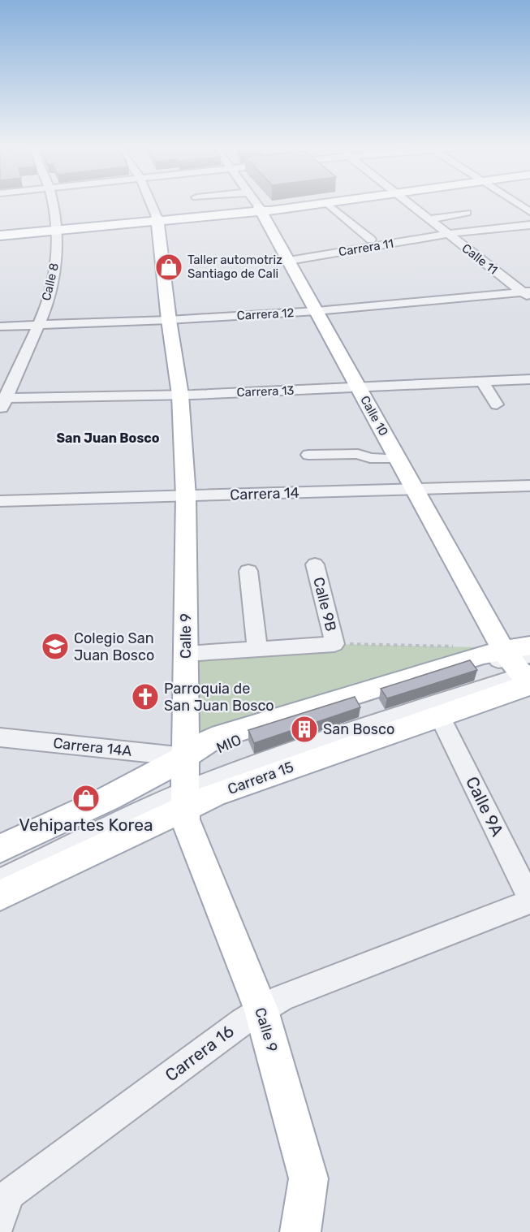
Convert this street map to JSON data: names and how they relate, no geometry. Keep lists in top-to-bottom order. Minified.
{"streets":{"main road":["Calle 10","Calle 9","Carrera 15"],"street":["Carrera 11","Calle 11","Calle 8","Carrera 12","Carrera 13","Carrera 14","Calle 9B","MIO","Carrera 14A","Calle 9A","Carrera 16"]},"crossings":[["Carrera 11","Calle 11"],["Carrera 11","Calle 10"],["Calle 11","Carrera 12"],["Calle 8","Carrera 12"],["Calle 8","Carrera 13"],["Carrera 12","Calle 10"],["Carrera 12","Calle 9"],["Carrera 13","Calle 10"],["Carrera 13","Calle 9"],["Calle 10","Carrera 14"],["Calle 10","MIO"],["Calle 10","Carrera 15"],["Carrera 14","Calle 9"],["Calle 9","MIO"],["Calle 9","Carrera 14A"],["Calle 9","Carrera 15"],["Calle 9","Carrera 16"],["MIO","Carrera 14A"],["MIO","Carrera 15"],["Carrera 14A","Carrera 15"],["Carrera 15","Calle 9A"],["Calle 9A","Carrera 16"]],"districts":["San Juan Bosco"],"places":{"shop":["Taller automotriz Santiago de Cali","Vehipartes Korea"],"school or university":["Colegio San Juan Bosco"],"church":["Parroquia de San Juan Bosco"],"building":["San Bosco"]}}
